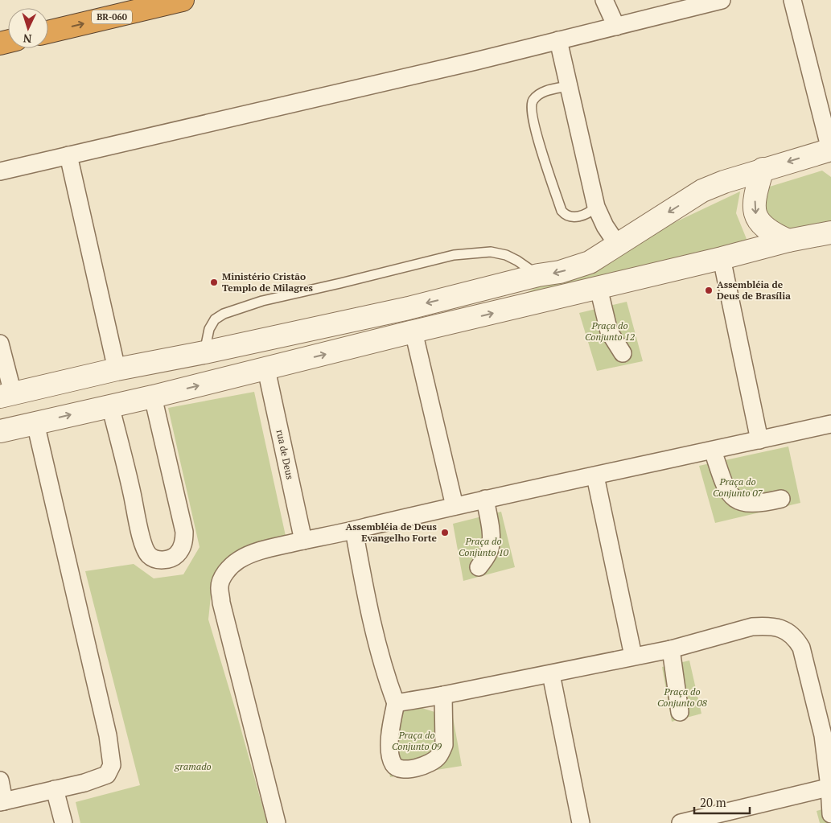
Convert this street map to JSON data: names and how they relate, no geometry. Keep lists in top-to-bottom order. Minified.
{"streets":{"highway":["BR-060"],"street":["rua de Deus"]},"parks":["Praça do Conjunto 12","Praça do Conjunto 07","Praça do Conjunto 10","Praça do Conjunto 08","Praça do Conjunto 09","gramado"],"places":["Ministério Cristão Templo de Milagres","Assembléia de Deus de Brasília","Assembléia de Deus Evangelho Forte"],"scale_bar":"20 m","north":"bottom"}
